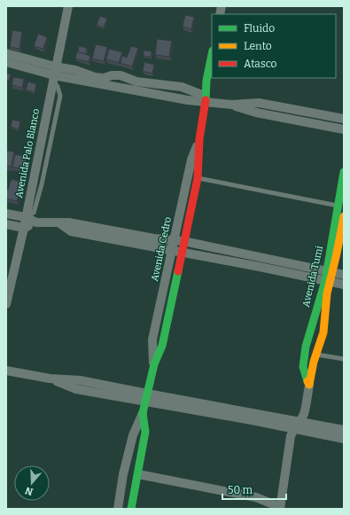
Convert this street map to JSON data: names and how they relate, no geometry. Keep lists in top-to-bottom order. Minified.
{"streets":{"street":["Avenida Palo Blanco","Avenida Cedro","Avenida Tumi"]},"legend":["Fluido","Lento","Atasco"],"scale_bar":"50 m","north":"bottom"}
